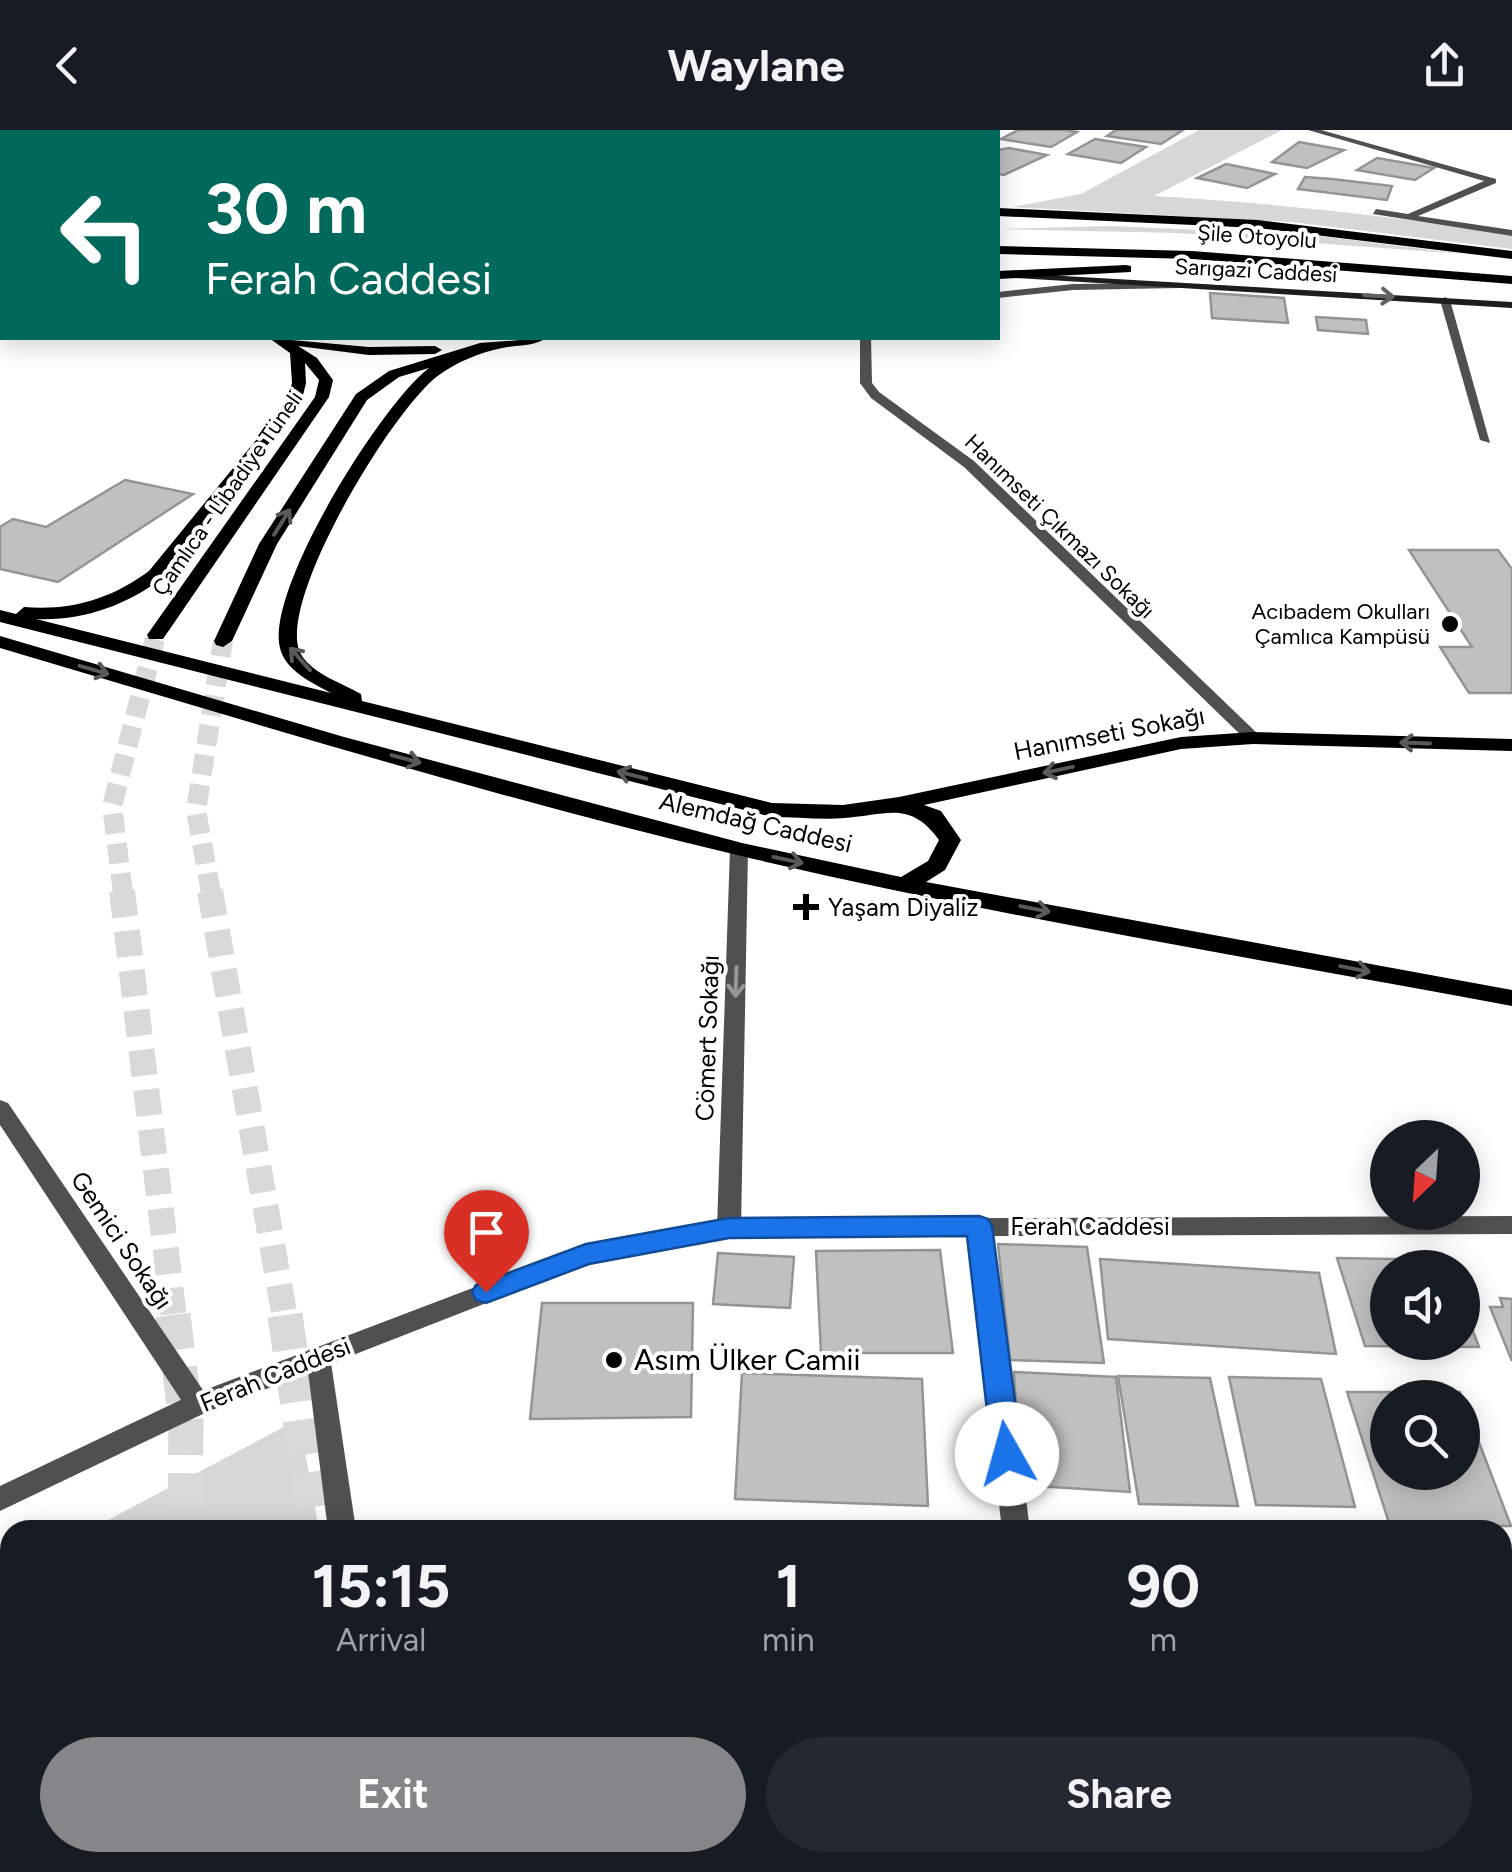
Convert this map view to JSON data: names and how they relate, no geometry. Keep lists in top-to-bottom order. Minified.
{"streets":{"highway":["Şile Otoyolu"],"main road":["Sarıgazi Caddesi","Çamlıca - Libadiye Tüneli","Hanımseti Sokağı","Alemdağ Caddesi"],"street":["Hanımseti Çıkmazı Sokağı","Cömert Sokağı","Ferah Caddesi","Gemici Sokağı"]},"crossings":[["Hanımseti Çıkmazı Sokağı","Hanımseti Sokağı"],["Hanımseti Sokağı","Alemdağ Caddesi"],["Alemdağ Caddesi","Cömert Sokağı"],["Cömert Sokağı","Ferah Caddesi"],["Ferah Caddesi","Gemici Sokağı"]],"one_way":["Hanımseti Sokağı","Cömert Sokağı"],"places":{"other":["Acıbadem Okulları Çamlıca Kampüsü","Asım Ülker Camii"],"health":["Yaşam Diyaliz"]},"north":"bottom left","page":{"header":"Waylane","turn":["30 m","Ferah Caddesi"],"eta":["15:15","Arrival","1","min","90","m"],"buttons":["Exit","Share"]}}
